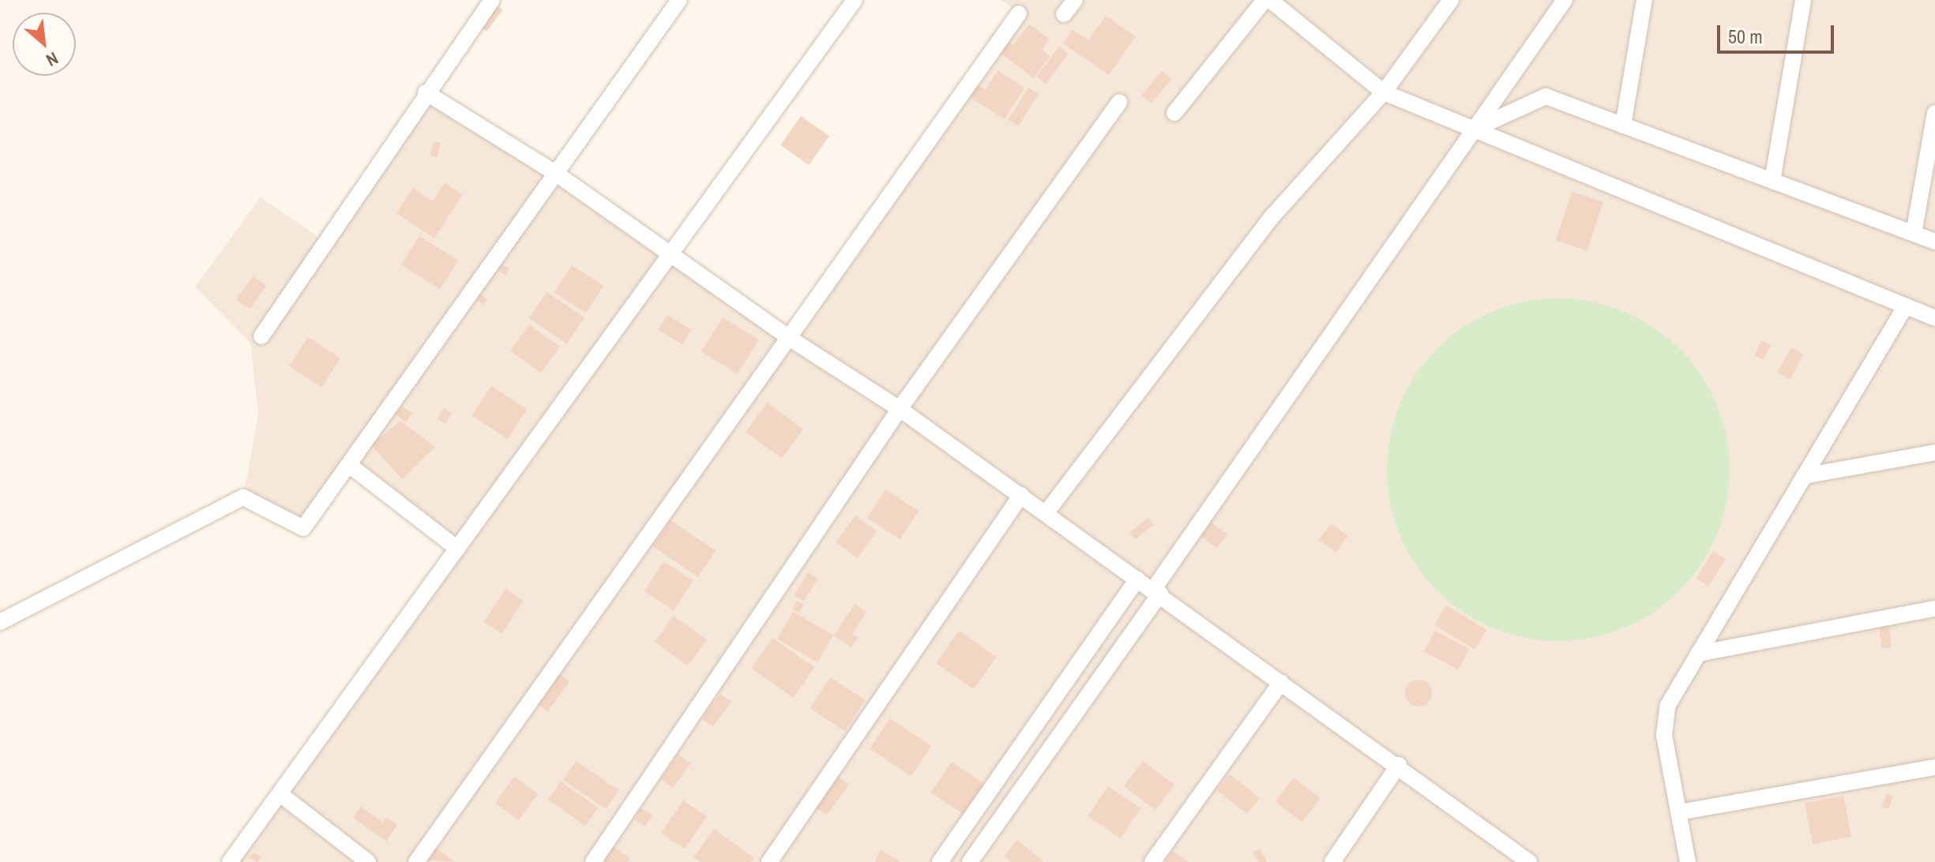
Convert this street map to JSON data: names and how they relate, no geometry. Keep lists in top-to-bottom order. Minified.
{"scale_bar":"50 m","north":"bottom right"}
